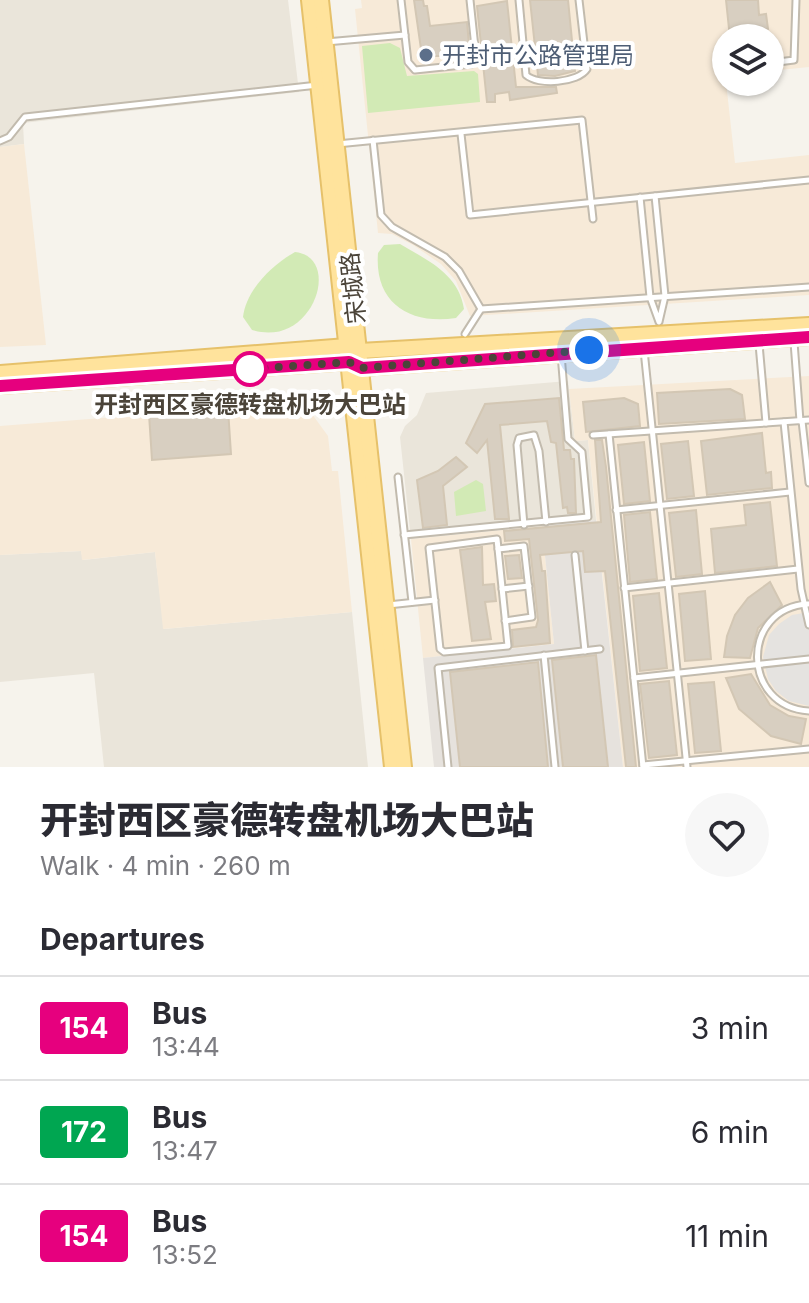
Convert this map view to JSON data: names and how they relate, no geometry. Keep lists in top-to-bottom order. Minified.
{"streets":{"main road":["宋城路"]},"places":["开封市公路管理局","开封西区豪德转盘机场大巴站"],"lines":["bus line 154"],"page":{"heading":[["开封西区豪德转盘机场大巴站","Walk · 4 min · 260 m"],"Departures"],"list":[{"mark":"154","name":"Bus","note":"13:44","value":"3 min"},{"mark":"172","name":"Bus","note":"13:47","value":"6 min"},{"mark":"154","name":"Bus","note":"13:52","value":"11 min"}]}}
